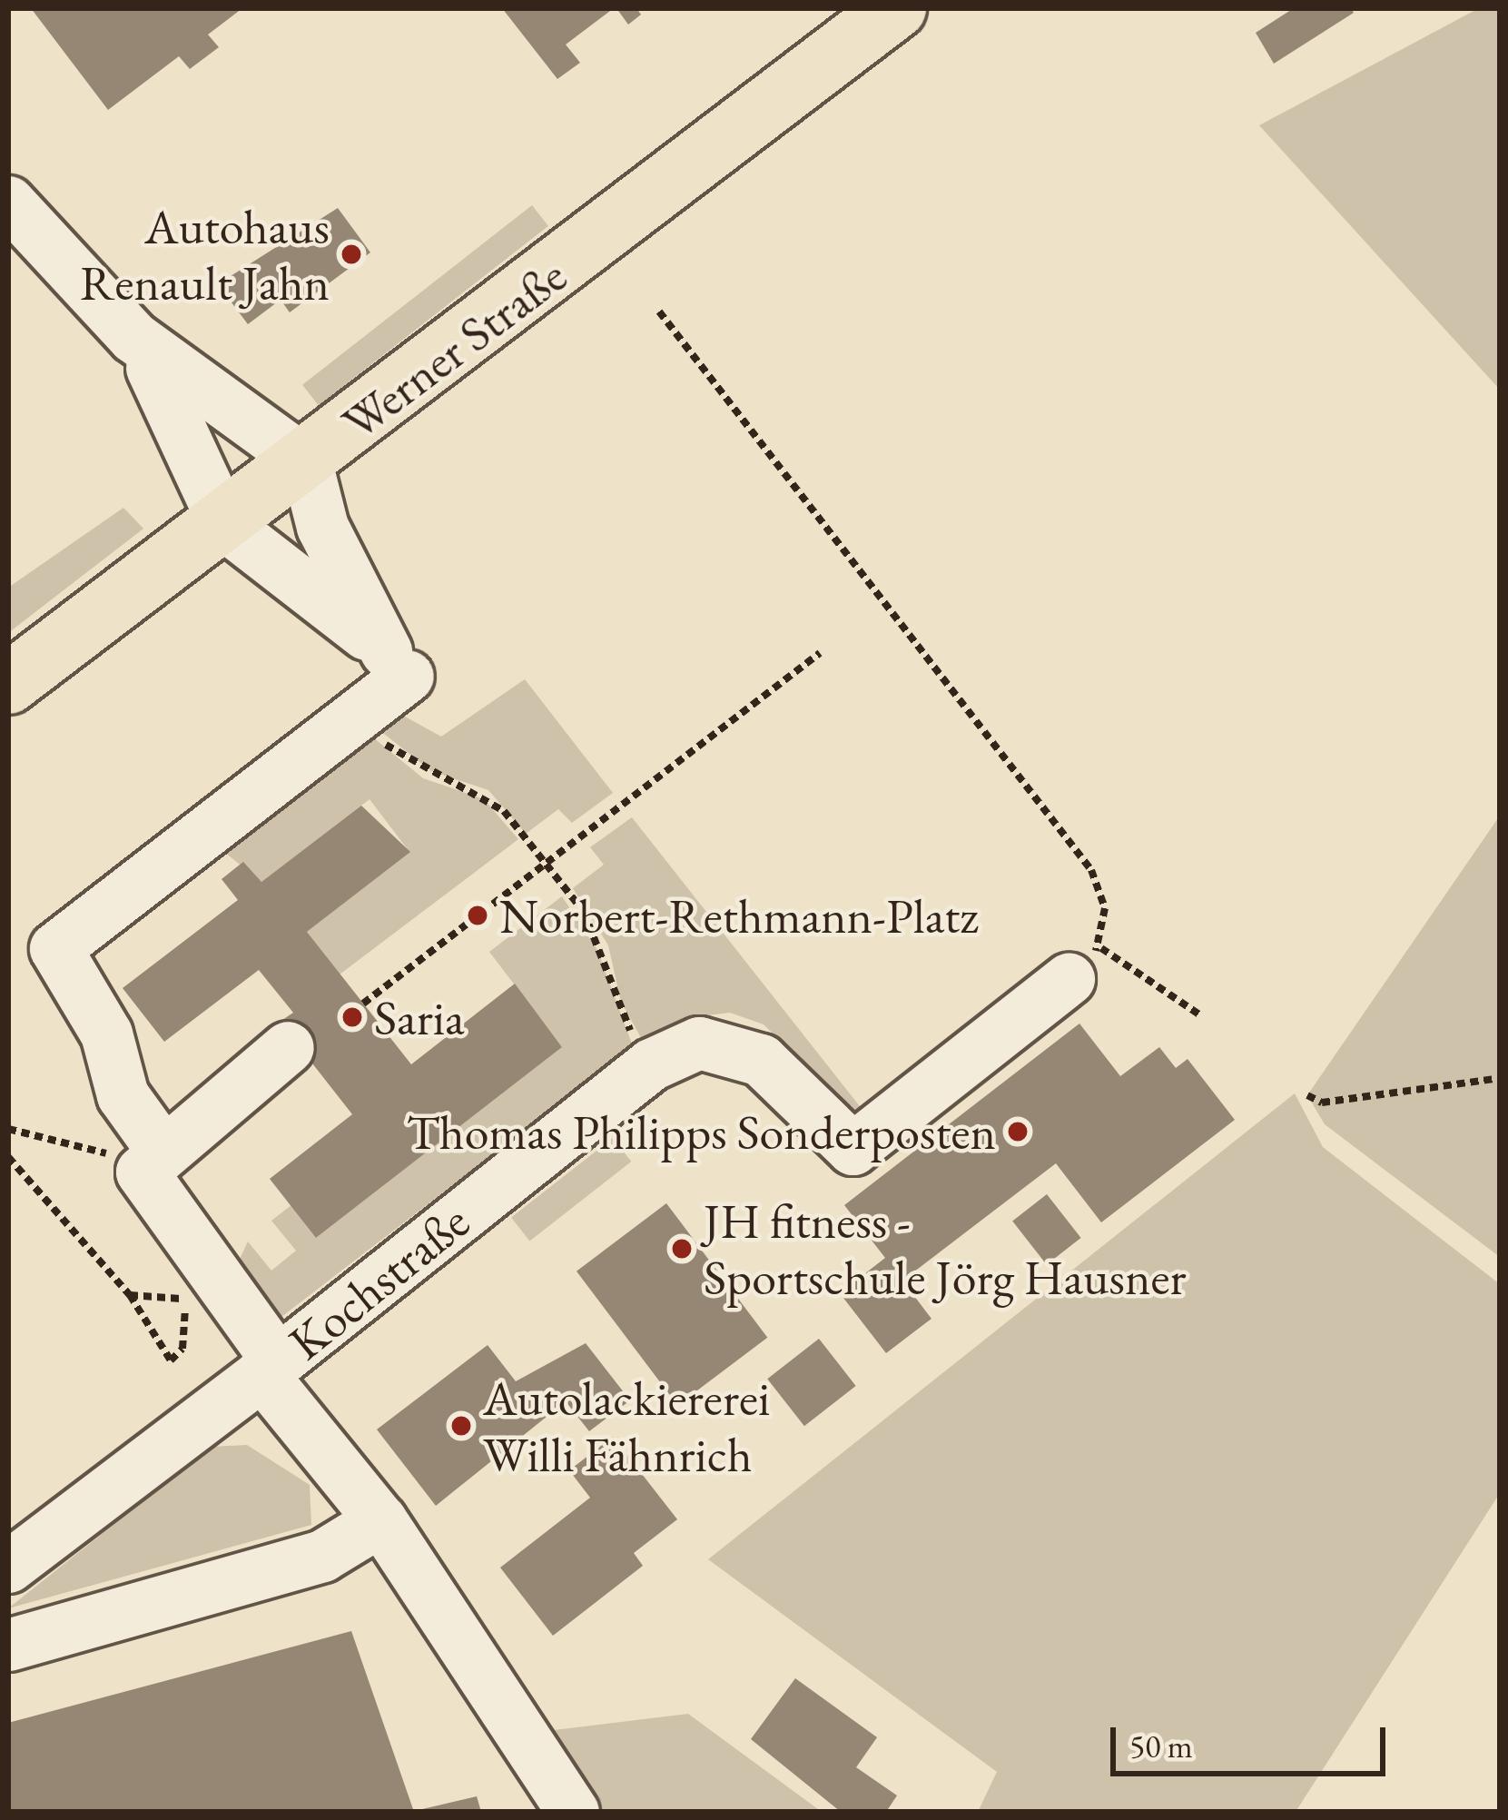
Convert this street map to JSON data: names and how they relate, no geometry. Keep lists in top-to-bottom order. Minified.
{"streets":{"main road":["Werner Straße"],"street":["Kochstraße"]},"places":["Autohaus Renault Jahn","Norbert-Rethmann-Platz","Saria","Thomas Philipps Sonderposten","JH fitness - Sportschule Jörg Hausner","Autolackiererei Willi Fähnrich"],"scale_bar":"50 m"}
